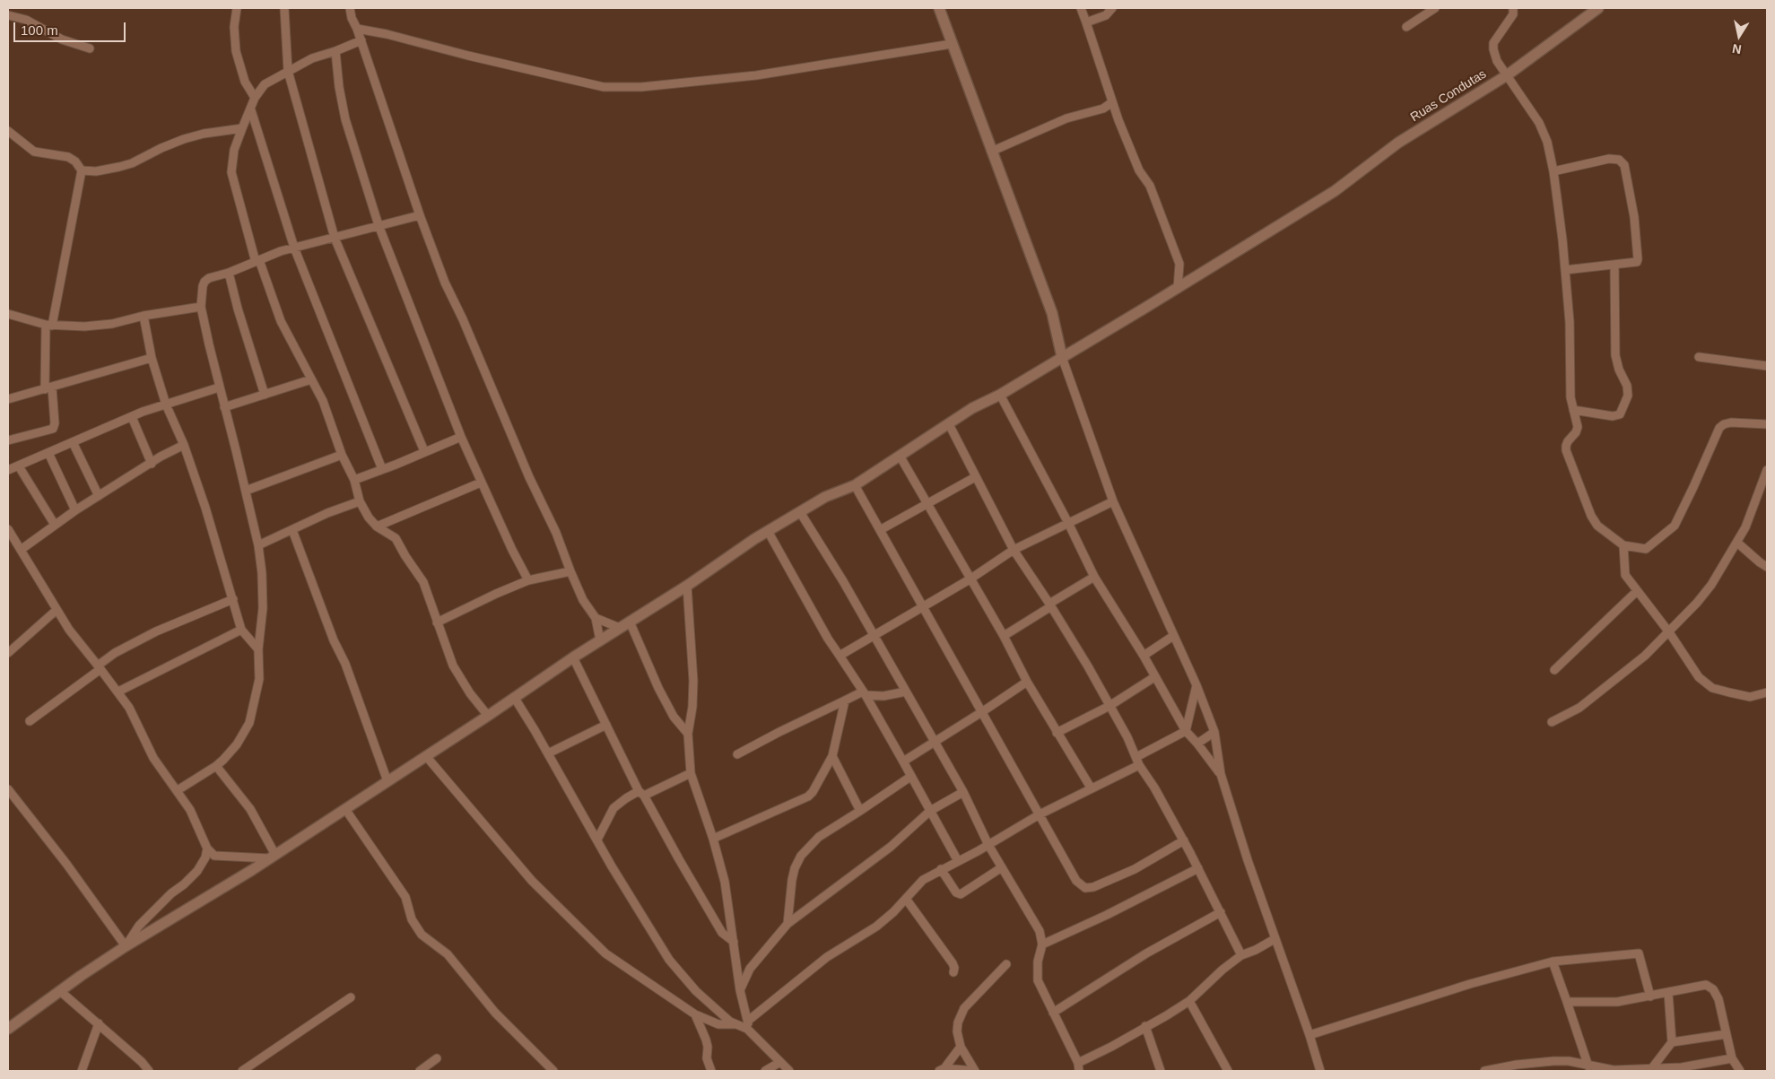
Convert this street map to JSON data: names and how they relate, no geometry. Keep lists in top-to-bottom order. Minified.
{"streets":{"street":["Ruas Condutas"]},"scale_bar":"100 m","north":"bottom"}
